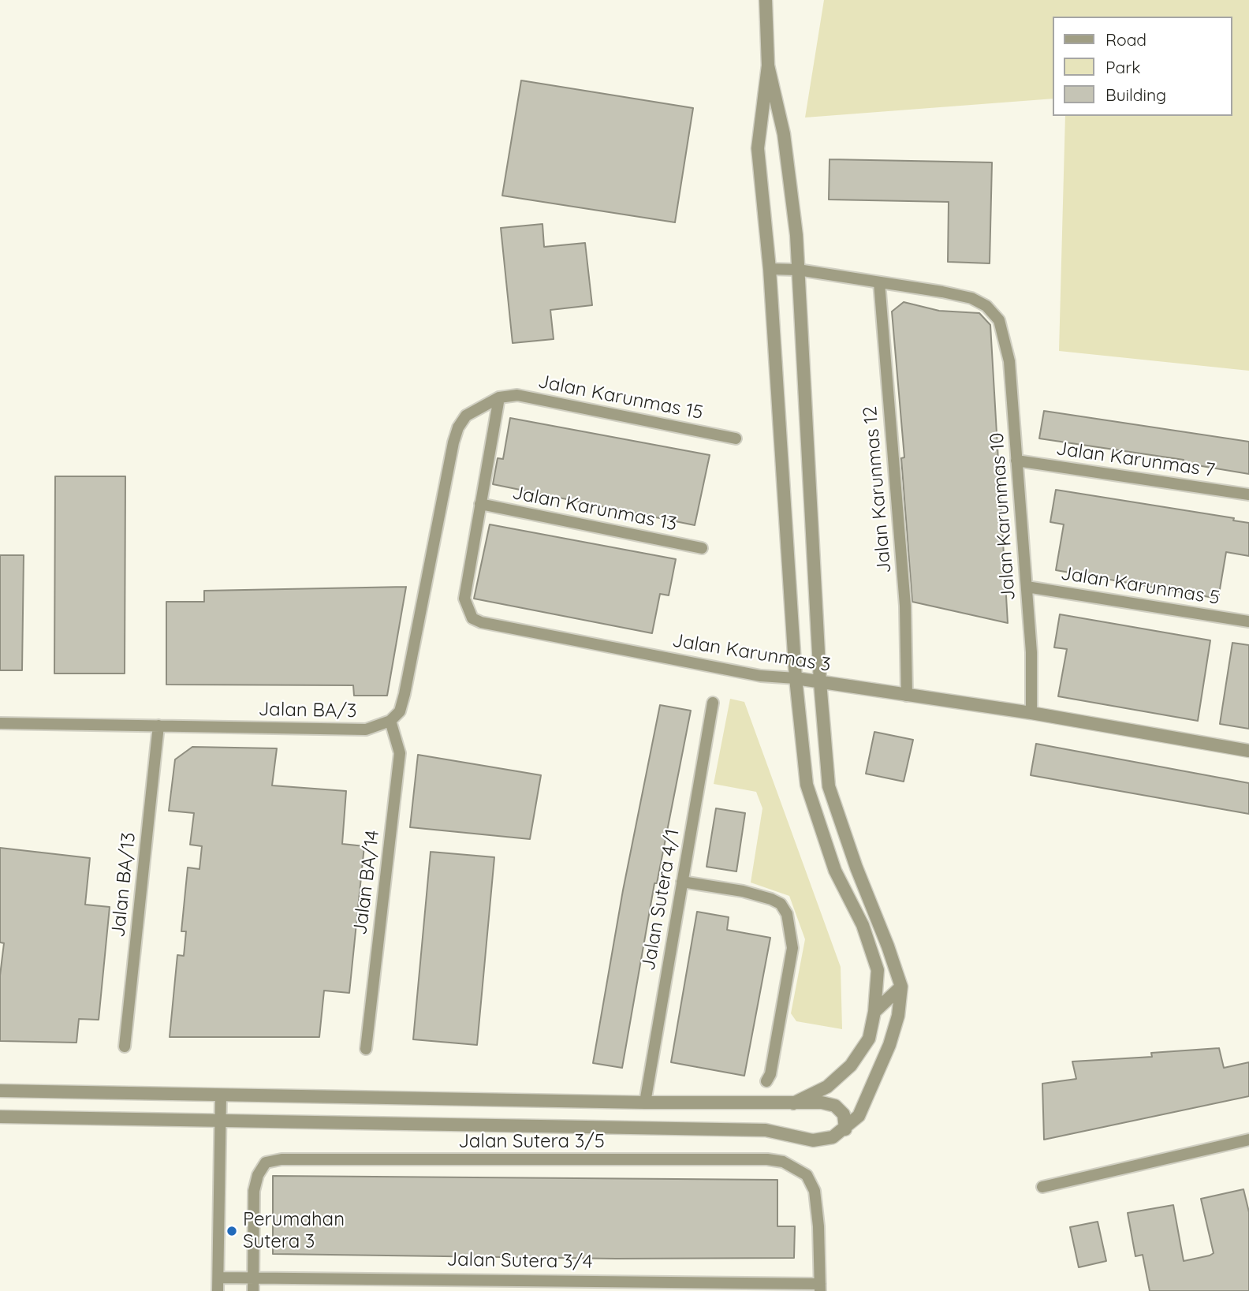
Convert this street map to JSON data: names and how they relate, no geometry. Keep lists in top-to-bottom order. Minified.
{"streets":{"street":["Jalan Karunmas 15","Jalan Karunmas 7","Jalan Karunmas 12","Jalan Karunmas 13","Jalan Karunmas 10","Jalan Karunmas 5","Jalan Karunmas 3","Jalan BA/3","Jalan BA/14","Jalan BA/13","Jalan Sutera 4/1","Jalan Sutera 3/5","Jalan Sutera 3/4"]},"crossings":[["Jalan Karunmas 15","Jalan Karunmas 3"],["Jalan Karunmas 7","Jalan Karunmas 10"],["Jalan Karunmas 12","Jalan Karunmas 10"],["Jalan Karunmas 12","Jalan Karunmas 3"],["Jalan Karunmas 13","Jalan Karunmas 3"],["Jalan Karunmas 10","Jalan Karunmas 5"],["Jalan Karunmas 10","Jalan Karunmas 3"],["Jalan BA/3","Jalan BA/14"],["Jalan BA/3","Jalan BA/13"],["Jalan Sutera 3/5","Jalan Sutera 3/4"]],"places":["Perumahan Sutera 3"],"legend":["Road","Park","Building"]}
